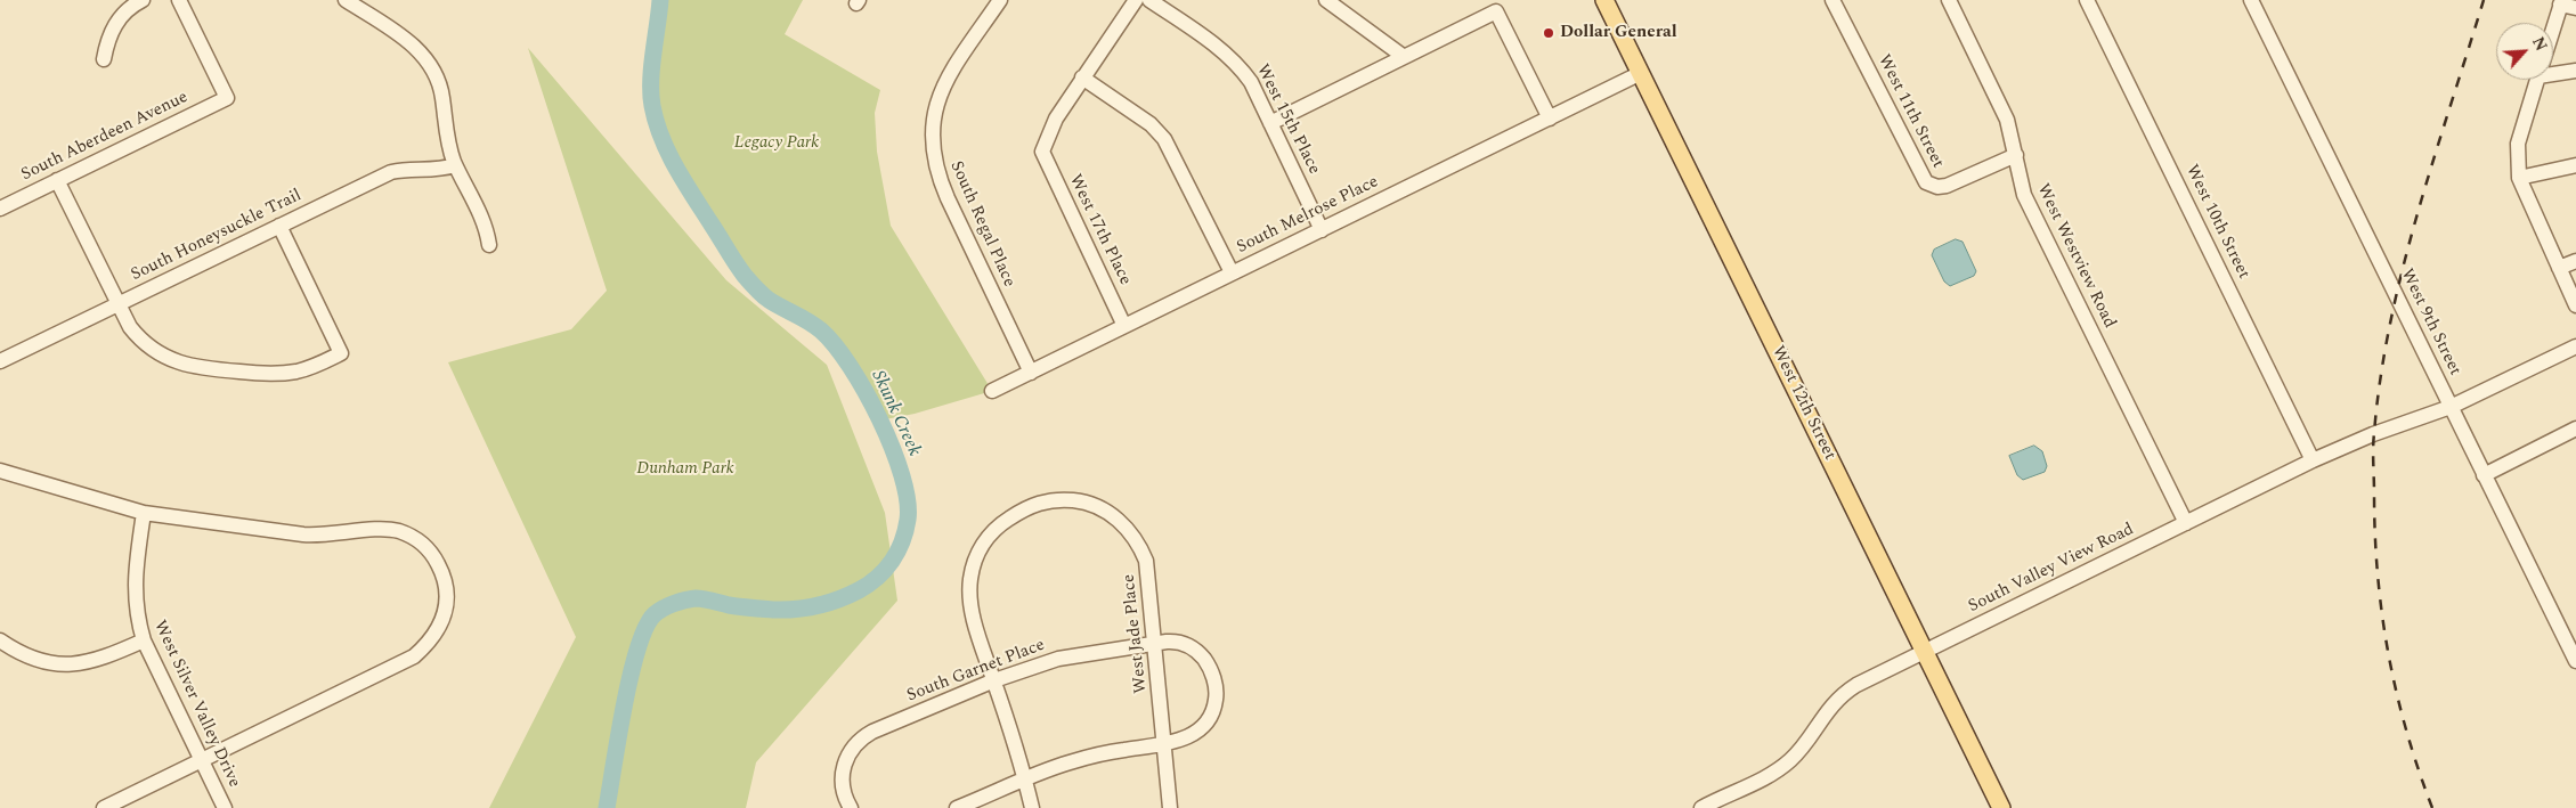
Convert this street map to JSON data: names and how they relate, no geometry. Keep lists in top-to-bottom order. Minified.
{"streets":{"main road":["West 12th Street"],"street":["West 11th Street","West 15th Place","South Aberdeen Avenue","South Melrose Place","West 10th Street","South Regal Place","West 17th Place","South Honeysuckle Trail","West Westview Road","West 9th Street","South Valley View Road","West Jade Place","South Garnet Place","West Silver Valley Drive"]},"crossings":[["West 11th Street","West Westview Road"],["West 15th Place","South Melrose Place"],["South Melrose Place","South Regal Place"],["South Melrose Place","West 17th Place"],["South Melrose Place","West 12th Street"],["West 10th Street","South Valley View Road"],["West Westview Road","South Valley View Road"],["West 9th Street","South Valley View Road"],["West 12th Street","South Valley View Road"],["West Jade Place","South Garnet Place"]],"water":["Skunk Creek"],"parks":["Legacy Park","Dunham Park"],"places":["Dollar General"],"north":"top right"}
